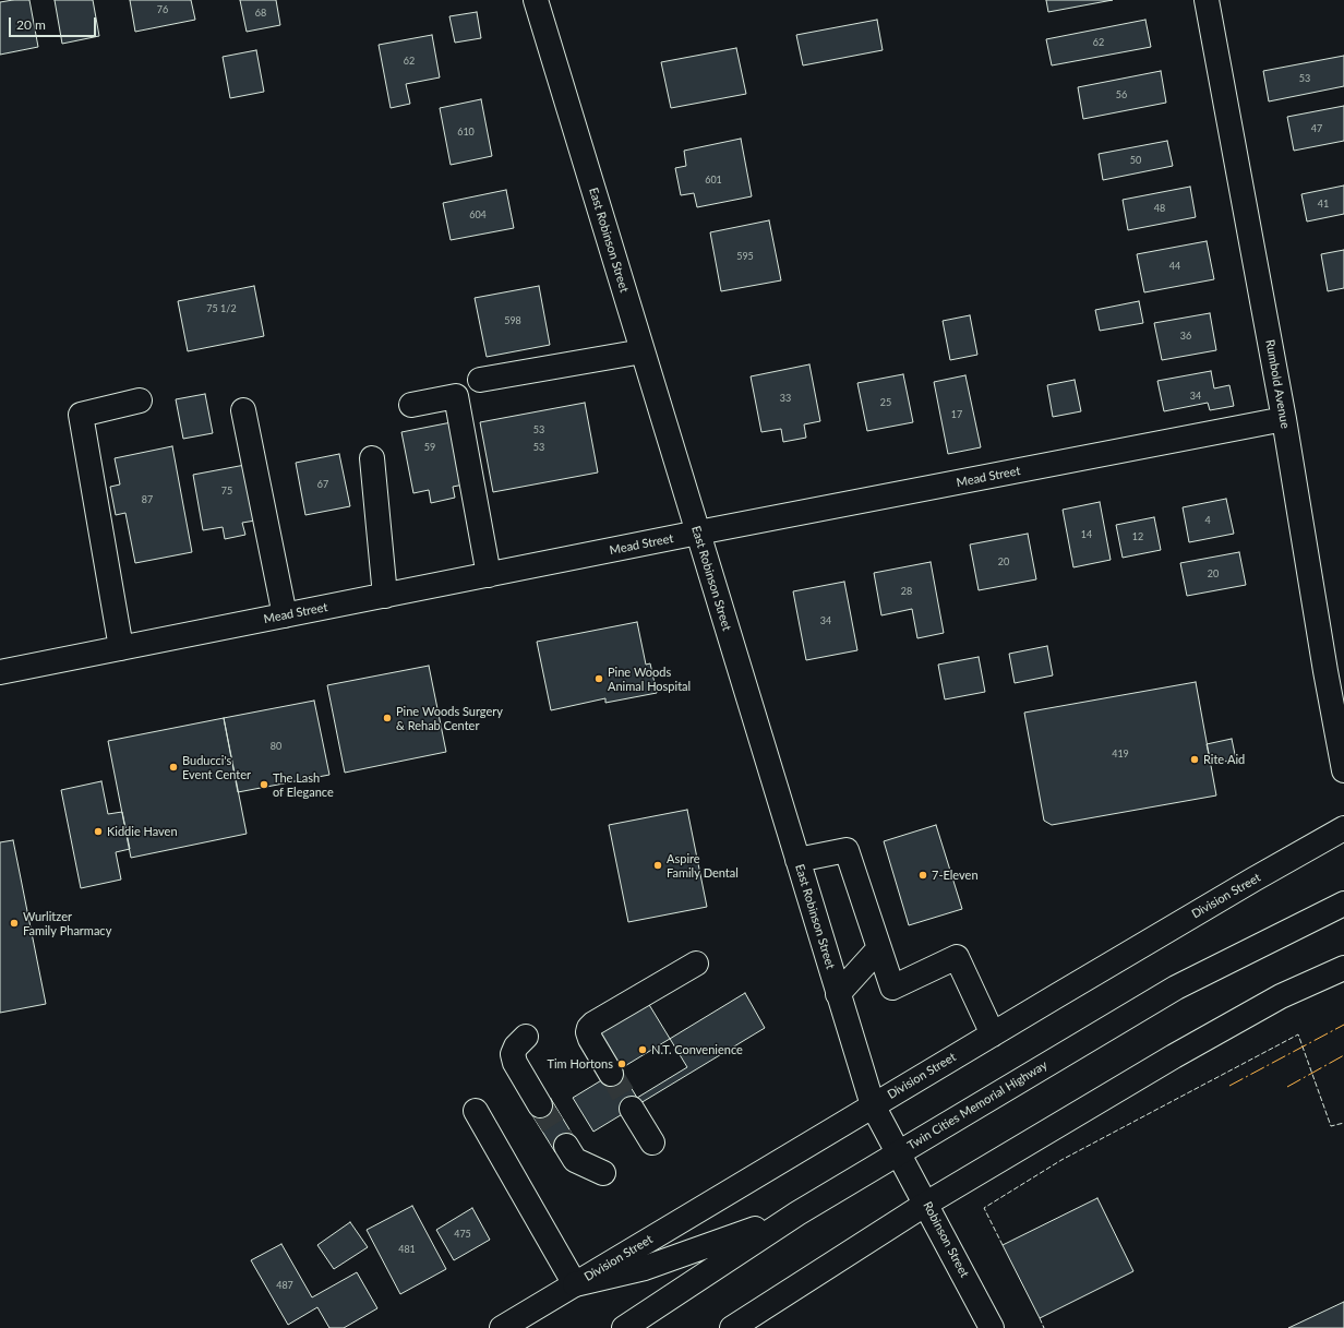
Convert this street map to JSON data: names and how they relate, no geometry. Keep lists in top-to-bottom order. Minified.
{"streets":{"street":["East Robinson Street","Rumbold Avenue","Mead Street","Division Street","Twin Cities Memorial Highway","Robinson Street"]},"crossings":[["East Robinson Street","Mead Street"],["East Robinson Street","Division Street"],["East Robinson Street","Twin Cities Memorial Highway"],["East Robinson Street","Robinson Street"],["Rumbold Avenue","Mead Street"],["Twin Cities Memorial Highway","Robinson Street"]],"places":["Pine Woods Animal Hospital","Pine Woods Surgery & Rehab Center","Rite Aid","Buducci's Event Center","The Lash of Elegance","Kiddie Haven","Aspire Family Dental","7-Eleven","Wurlitzer Family Pharmacy","N.T. Convenience","Tim Hortons"],"house_numbers":["76","68","62","62","53","56","47","610","50","601","41","48","604","595","44","75 1/2","598","36","34","33","25","17","53","59","53","67","75","87","4","14","12","20","20","28","34","80","419","475","481","487"],"scale_bar":"20 m"}
